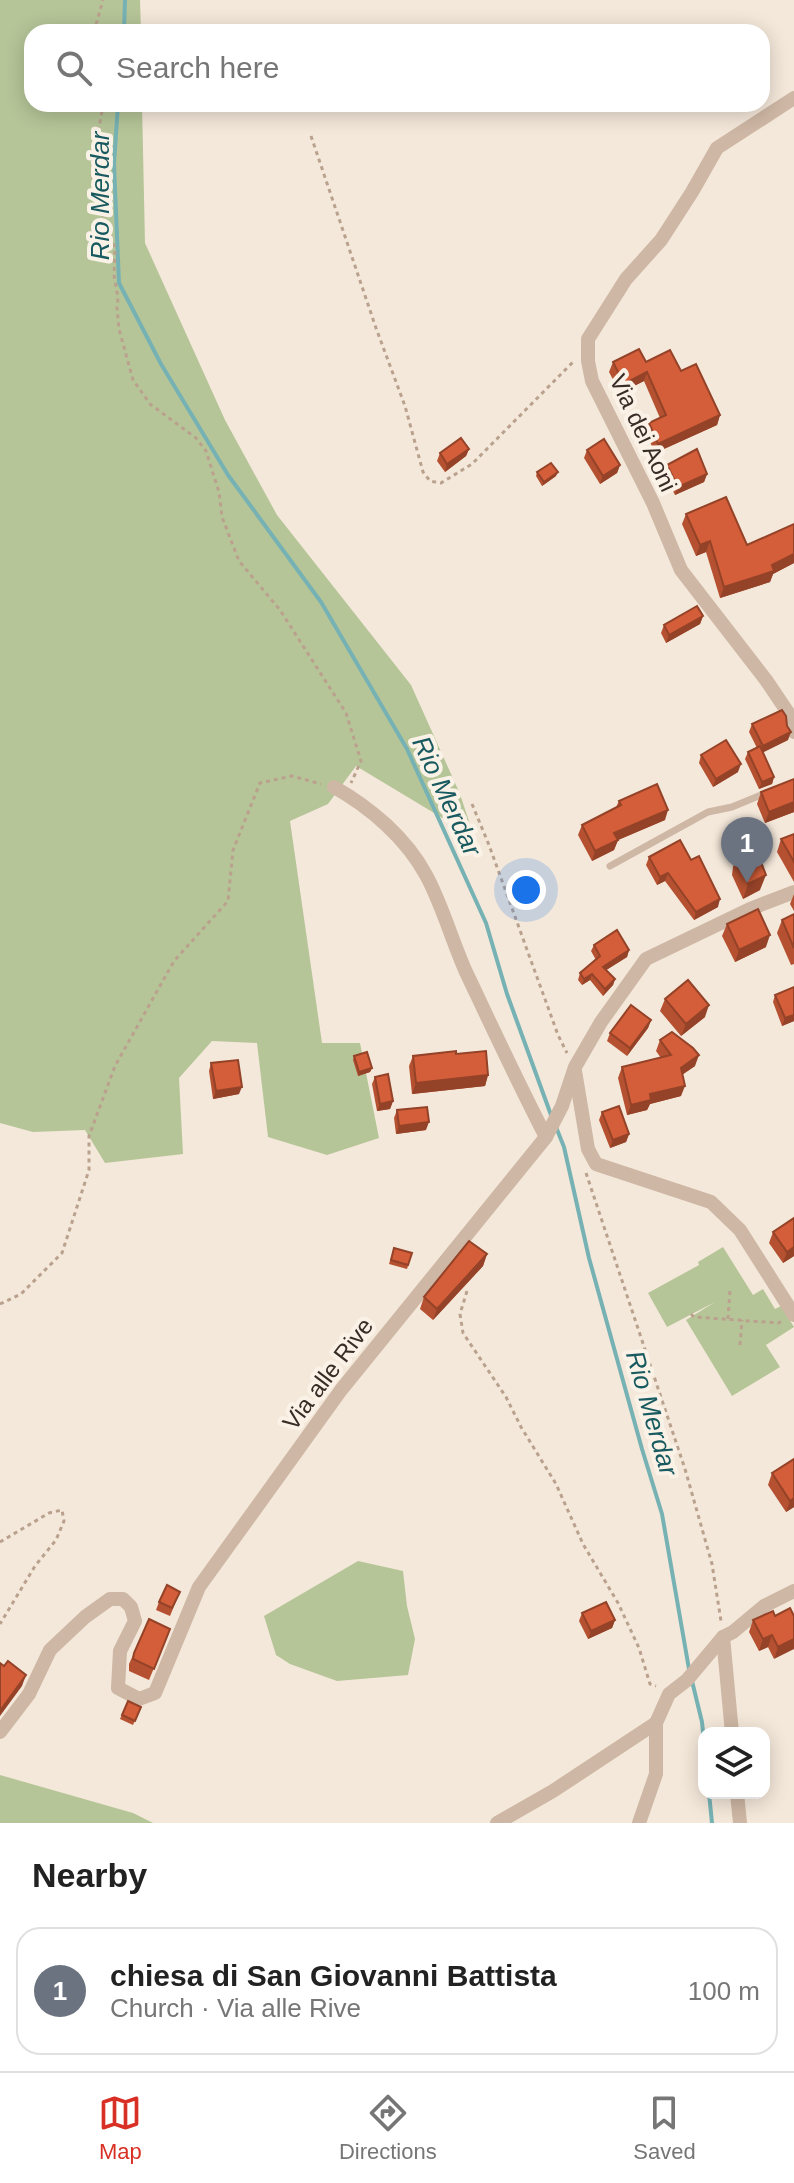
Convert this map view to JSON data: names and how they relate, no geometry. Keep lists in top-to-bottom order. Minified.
{"streets":{"street":["Via dei Aoni","Via alle Rive"]},"water":["Rio Merdar"],"page":{"search":"Search here","pins":"1","heading":"Nearby","list":[{"mark":"1","name":"chiesa di San Giovanni Battista","note":"Church · Via alle Rive","value":"100 m"}],"nav":["Map","Directions","Saved"]}}
